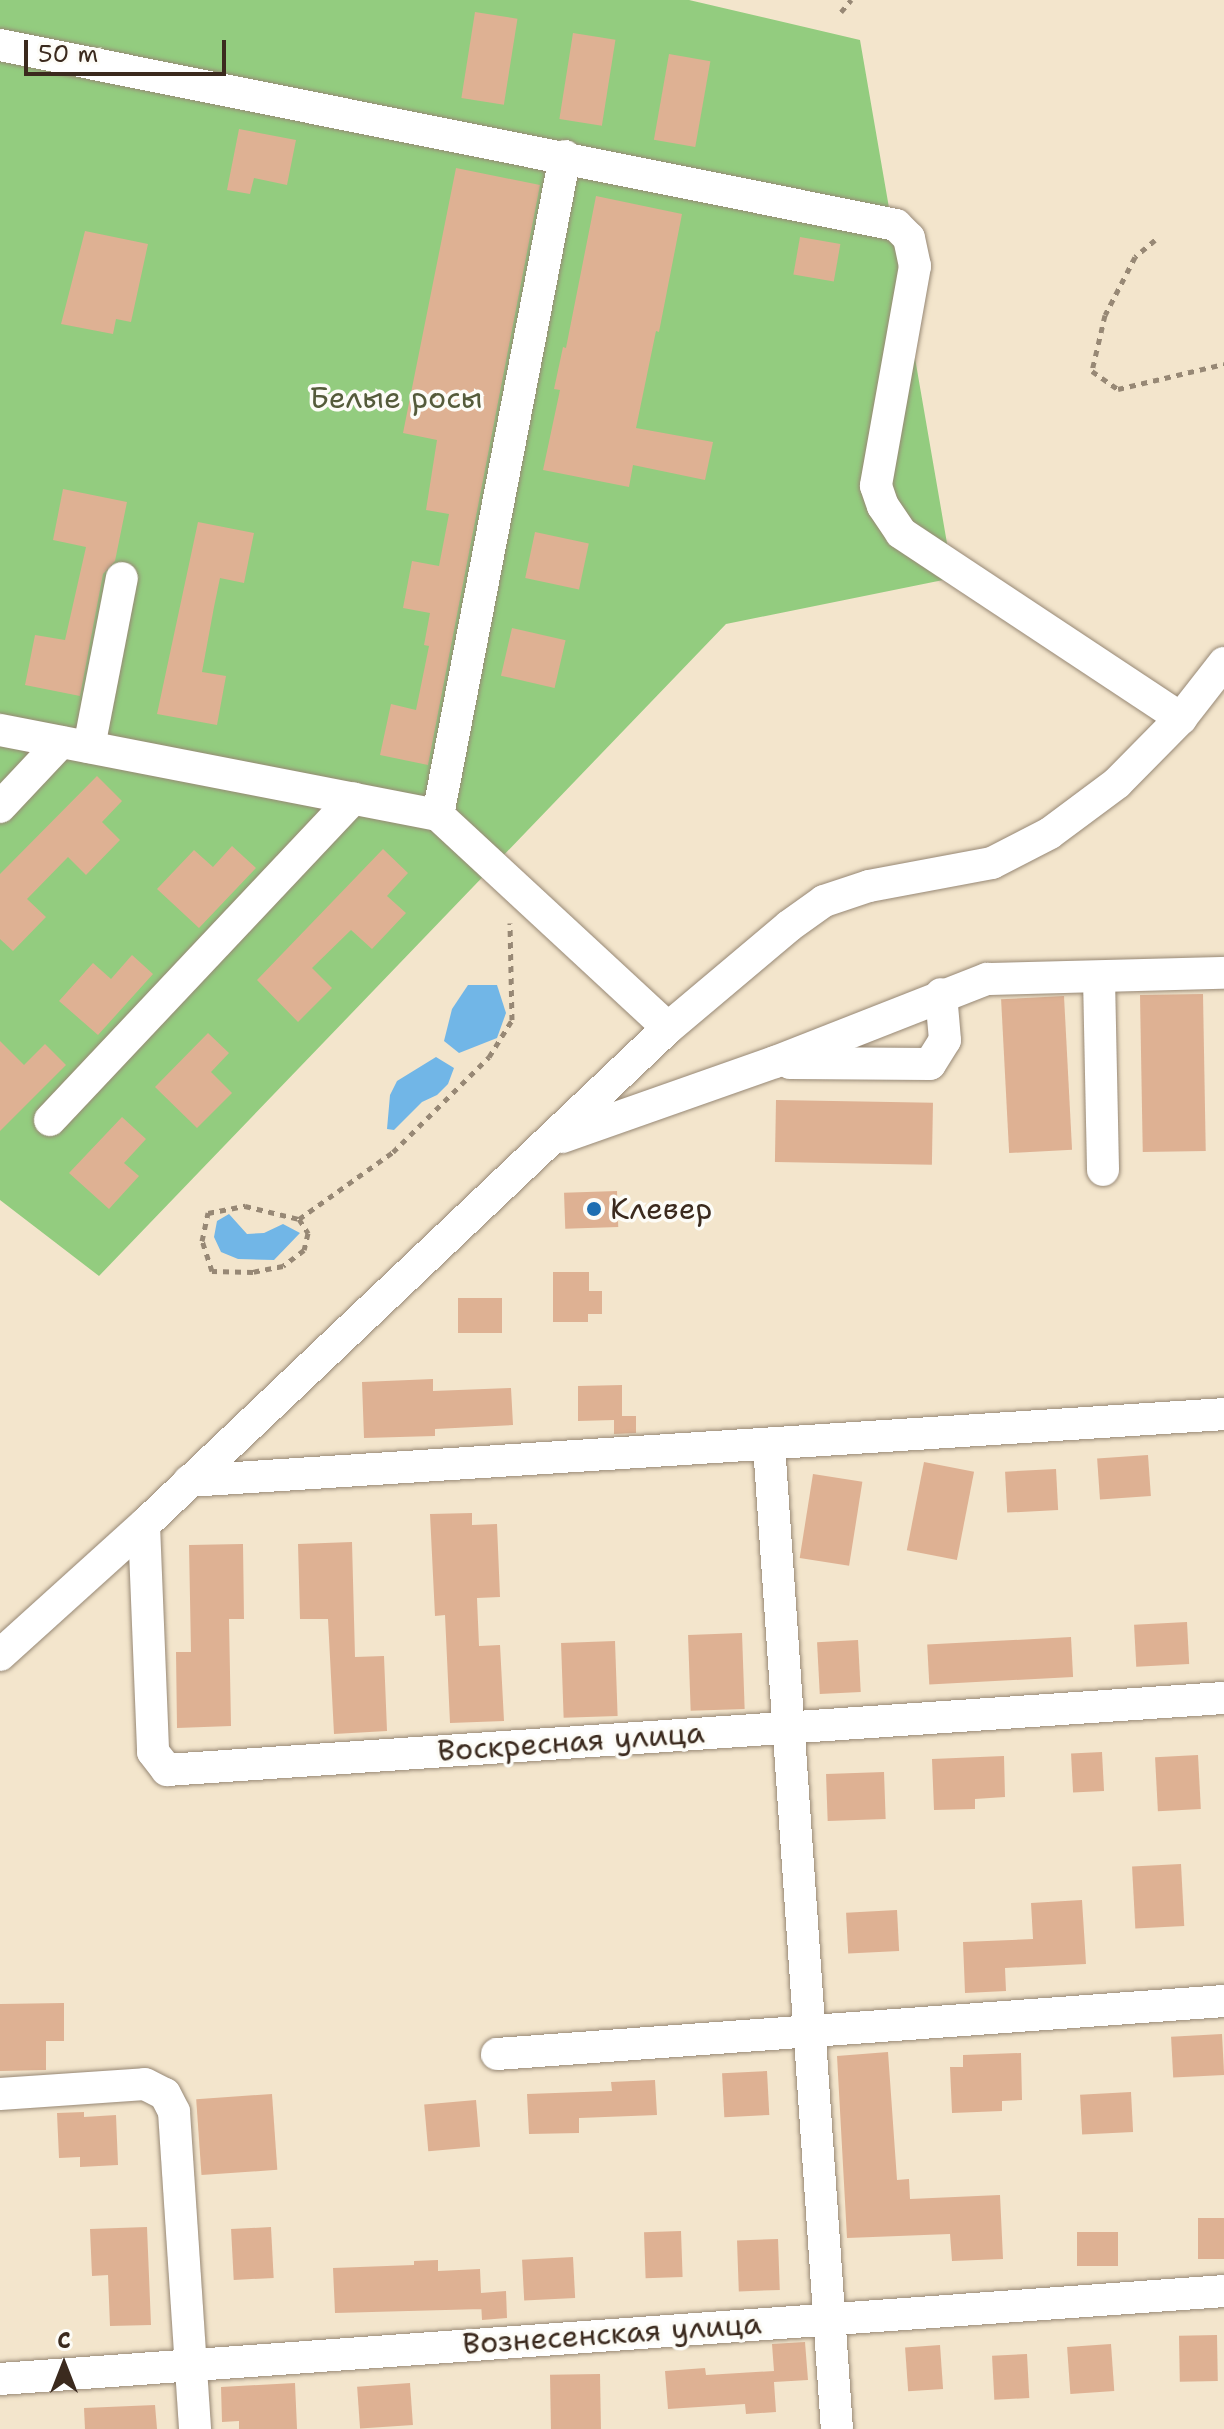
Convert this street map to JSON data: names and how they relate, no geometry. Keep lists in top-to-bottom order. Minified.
{"streets":{"street":["Воскресная улица","Вознесенская улица"]},"parks":["Белые росы"],"places":["Клевер"],"scale_bar":"50 m","north":"top"}
